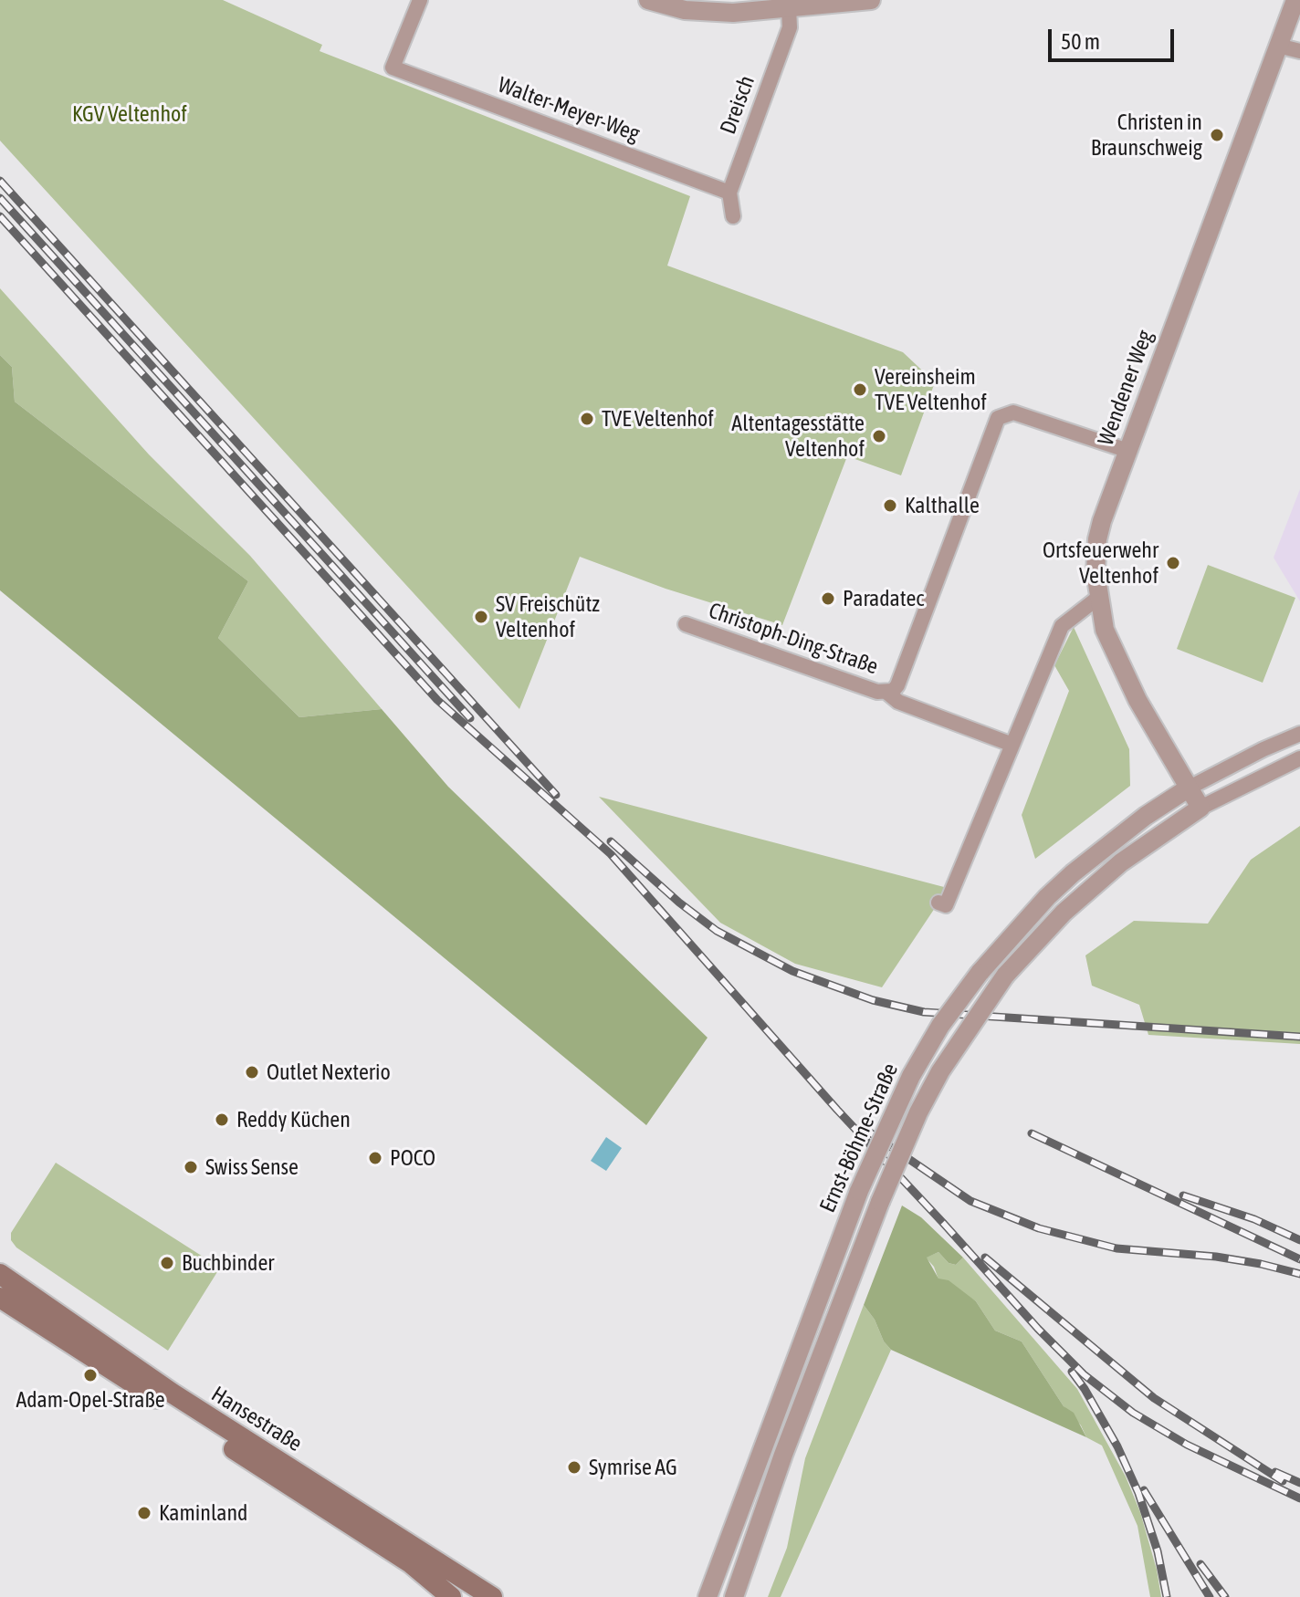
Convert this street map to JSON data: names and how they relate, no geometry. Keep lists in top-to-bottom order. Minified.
{"streets":{"main road":["Hansestraße"],"street":["Dreisch","Walter-Meyer-Weg","Wendener Weg","Christoph-Ding-Straße","Ernst-Böhme-Straße"]},"crossings":[["Dreisch","Walter-Meyer-Weg"],["Wendener Weg","Christoph-Ding-Straße"],["Wendener Weg","Ernst-Böhme-Straße"]],"parks":["KGV Veltenhof"],"places":["Christen in Braunschweig","Vereinsheim TVE Veltenhof","TVE Veltenhof","Altentagesstätte Veltenhof","Kalthalle","Ortsfeuerwehr Veltenhof","Paradatec","SV Freischütz Veltenhof","Outlet Nexterio","Reddy Küchen","POCO","Swiss Sense","Buchbinder","Adam-Opel-Straße","Symrise AG","Kaminland"],"scale_bar":"50 m"}
